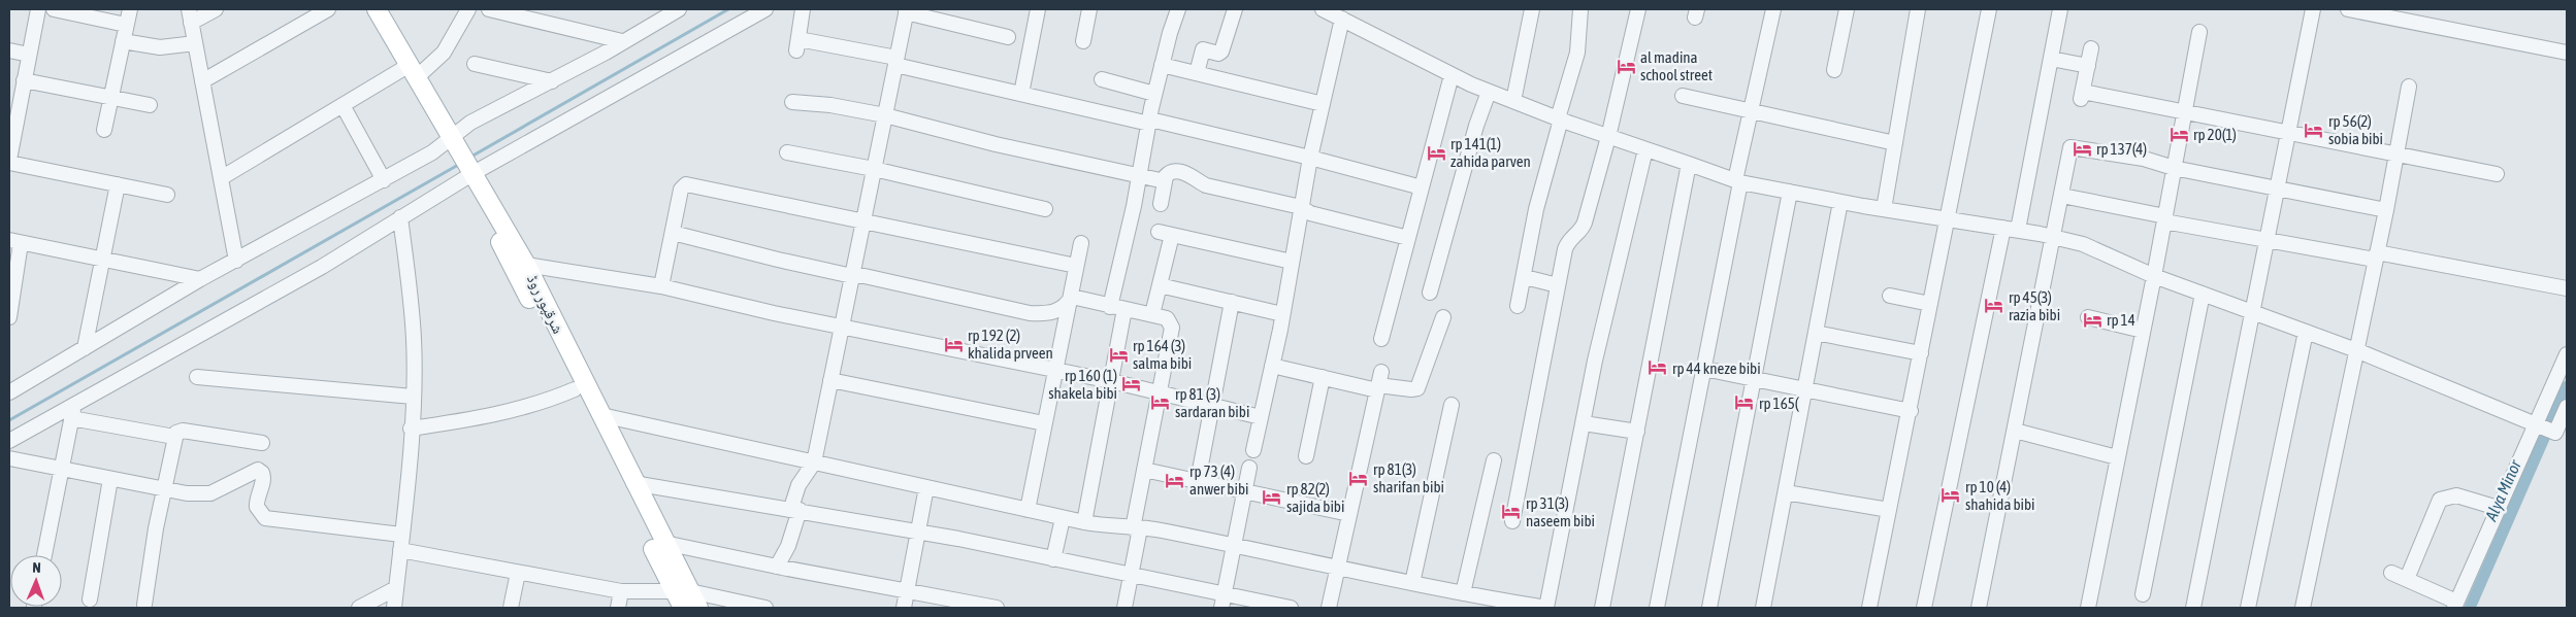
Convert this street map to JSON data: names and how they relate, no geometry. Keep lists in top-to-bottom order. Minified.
{"streets":{"main road":["شرقپور روڈ"]},"water":["Alya Minor"],"places":{"hotel":["al madina school street","rp 56(2) sobia bibi","rp 20(1)","rp 137(4)","rp 141(1) zahida parven","rp 45(3) razia bibi","rp 14","rp 192 (2) khalida prveen","rp 164 (3) salma bibi","rp 44 kneze bibi","rp 160 (1) shakela bibi","rp 81 (3) sardaran bibi","rp 165(","rp 81(3) sharifan bibi","rp 73 (4) anwer bibi","rp 10 (4) shahida bibi","rp 82(2) sajida bibi","rp 31(3) naseem bibi"]},"north":"top"}
